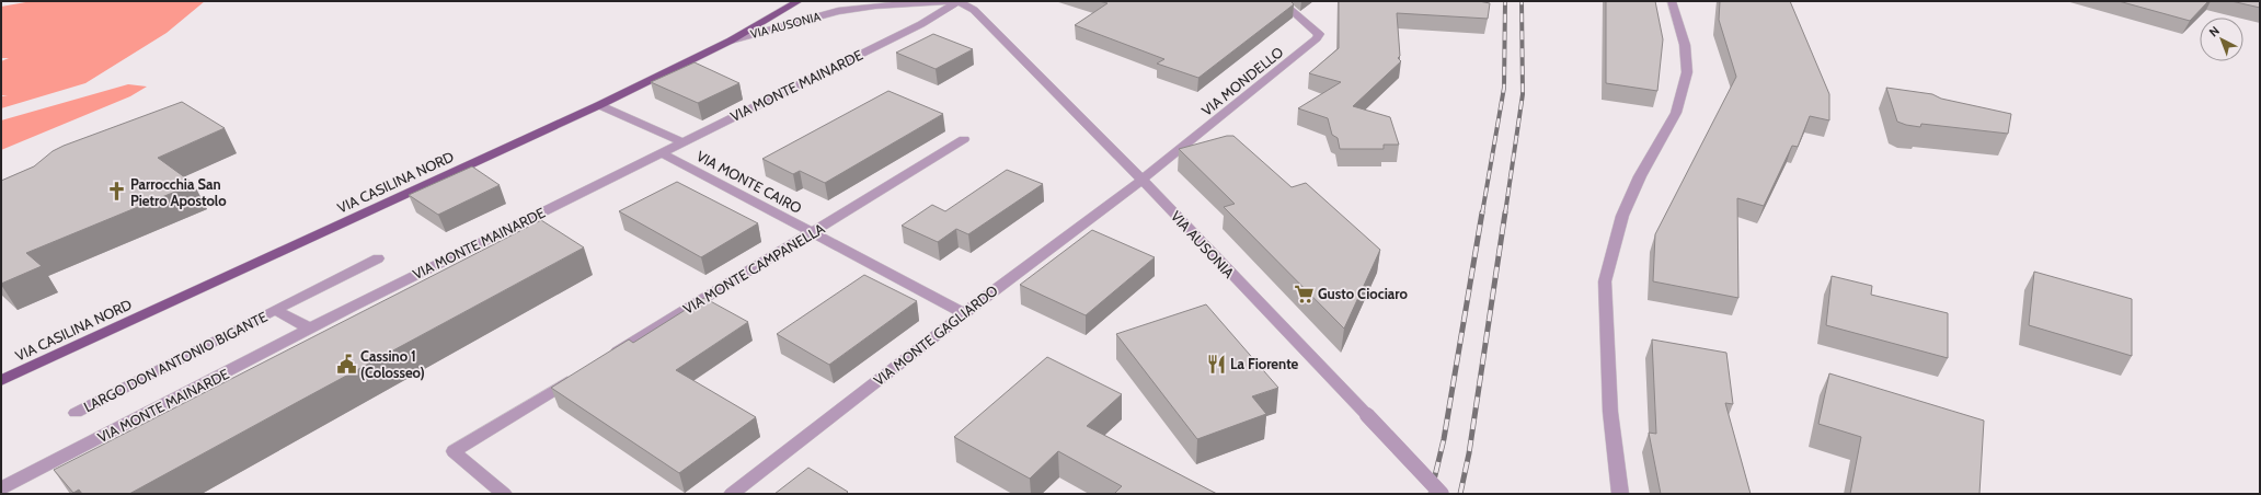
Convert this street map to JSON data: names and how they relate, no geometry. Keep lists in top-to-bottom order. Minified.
{"streets":{"main road":["VIA CASILINA NORD"],"street":["VIA AUSONIA","VIA MONDELLO","VIA MONTE MAINARDE","VIA MONTE CAIRO","VIA MONTE CAMPANELLA","VIA MONTE GAGLIARDO","LARGO DON ANTONIO BIGANTE"]},"crossings":[["VIA AUSONIA","VIA MONDELLO"],["VIA AUSONIA","VIA MONTE MAINARDE"],["VIA AUSONIA","VIA CASILINA NORD"],["VIA AUSONIA","VIA MONTE GAGLIARDO"],["VIA MONDELLO","VIA MONTE GAGLIARDO"],["VIA MONTE MAINARDE","VIA MONTE CAIRO"],["VIA MONTE MAINARDE","LARGO DON ANTONIO BIGANTE"],["VIA CASILINA NORD","VIA MONTE CAIRO"],["VIA MONTE CAIRO","VIA MONTE CAMPANELLA"],["VIA MONTE CAIRO","VIA MONTE GAGLIARDO"]],"places":{"church":["Parrocchia San Pietro Apostolo"],"supermarket":["Gusto Ciociaro"],"public building":["Cassino 1 (Colosseo)"],"restaurant":["La Fiorente"]},"north":"top left"}
